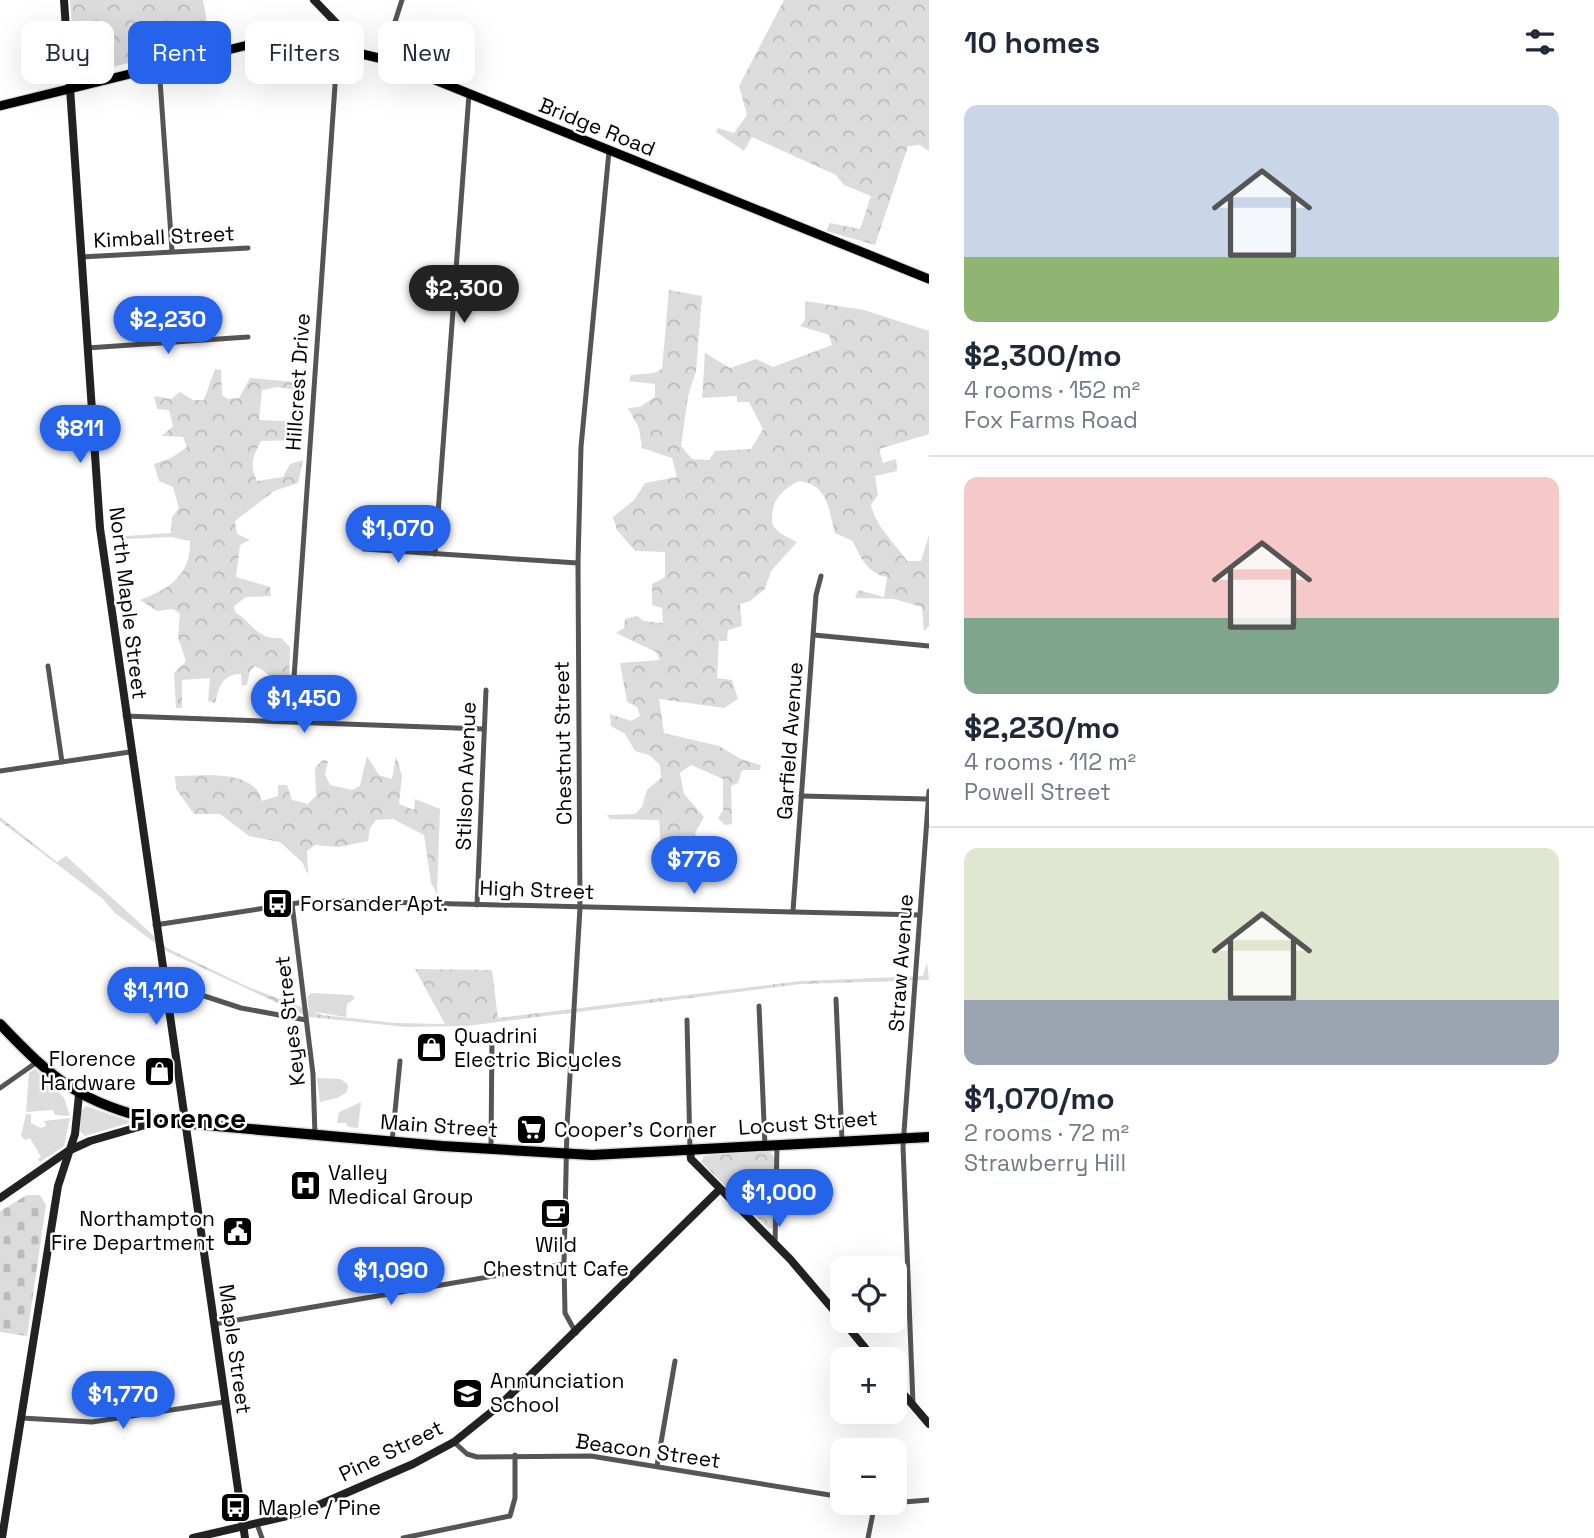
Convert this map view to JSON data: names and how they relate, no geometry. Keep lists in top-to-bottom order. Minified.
{"streets":{"highway":["Locust Street","Main Street"],"main road":["Bridge Road","North Maple Street","Maple Street","Pine Street"],"street":["Kimball Street","Hillcrest Drive","Garfield Avenue","Chestnut Street","Stilson Avenue","High Street","Straw Avenue","Keyes Street","Beacon Street"]},"crossings":[["Bridge Road","North Maple Street"],["Bridge Road","Chestnut Street"],["Kimball Street","North Maple Street"],["North Maple Street","High Street"],["North Maple Street","Main Street"],["North Maple Street","Maple Street"],["Garfield Avenue","High Street"],["Chestnut Street","High Street"],["Chestnut Street","Main Street"],["Chestnut Street","Pine Street"],["Stilson Avenue","High Street"],["High Street","Straw Avenue"],["High Street","Keyes Street"],["Straw Avenue","Locust Street"],["Keyes Street","Main Street"],["Locust Street","Main Street"],["Main Street","Maple Street"],["Maple Street","Pine Street"],["Pine Street","Beacon Street"]],"districts":["Florence"],"places":{"bus stop":["Forsander Apt.","Maple / Pine"],"shop":["Quadrini Electric Bicycles","Florence Hardware"],"supermarket":["Cooper's Corner"],"hospital":["Valley Medical Group"],"cafe":["Wild Chestnut Cafe"],"public building":["Northampton Fire Department"],"school or university":["Annunciation School"]},"page":{"heading":"10 homes","chip":["Buy","Rent","Filters","New"],"list":[{"name":"$2,300/mo","note":"4 rooms · 152 m² · Fox Farms Road"},{"name":"$2,230/mo","note":"4 rooms · 112 m² · Powell Street"},{"name":"$1,070/mo","note":"2 rooms · 72 m² · Strawberry Hill"}],"price":["$2,300","$2,230","$811","$1,070","$1,450","$776","$1,110","$1,000","$1,090","$1,770"],"map_buttons":["+","−"]}}
